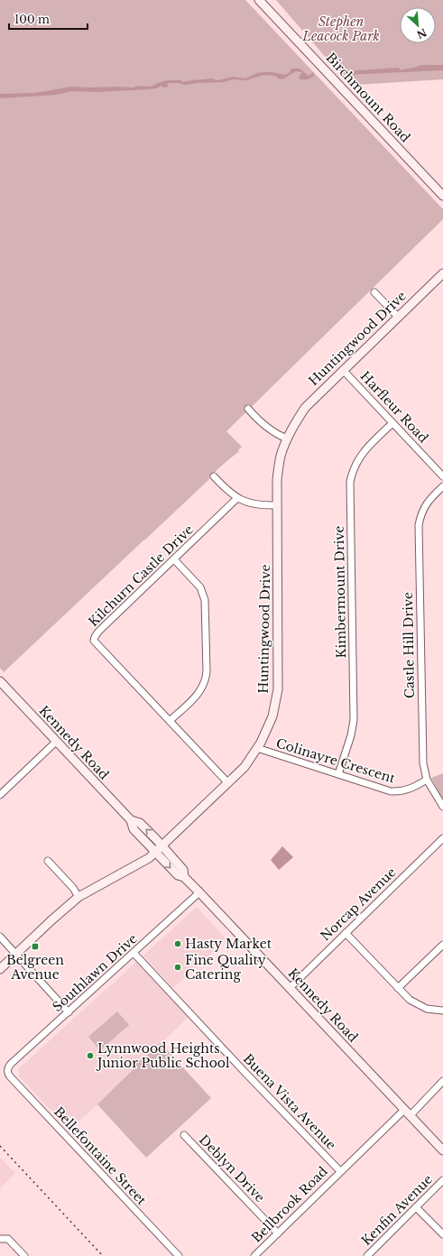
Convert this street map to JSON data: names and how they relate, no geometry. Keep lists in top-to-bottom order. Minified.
{"streets":{"main road":["Birchmount Road","Huntingwood Drive","Kennedy Road"],"street":["Harfleur Road","Kilchurn Castle Drive","Kimbermount Drive","Castle Hill Drive","Colinayre Crescent","Norcap Avenue","Southlawn Drive","Buena Vista Avenue","Bellefontaine Street","Deblyn Drive","Bellbrook Road","Kenfin Avenue"]},"crossings":[["Huntingwood Drive","Harfleur Road"],["Huntingwood Drive","Kilchurn Castle Drive"],["Huntingwood Drive","Kennedy Road"],["Huntingwood Drive","Colinayre Crescent"],["Harfleur Road","Kimbermount Drive"],["Kimbermount Drive","Colinayre Crescent"],["Castle Hill Drive","Colinayre Crescent"],["Kennedy Road","Norcap Avenue"],["Kennedy Road","Southlawn Drive"],["Kennedy Road","Bellbrook Road"],["Southlawn Drive","Buena Vista Avenue"],["Southlawn Drive","Bellefontaine Street"],["Buena Vista Avenue","Bellbrook Road"],["Deblyn Drive","Bellbrook Road"]],"parks":["Stephen Leacock Park"],"places":{"other":["Hasty Market","Fine Quality Catering","Lynnwood Heights Junior Public School"],"transit":["Belgreen Avenue"]},"scale_bar":"100 m","north":"bottom right"}
